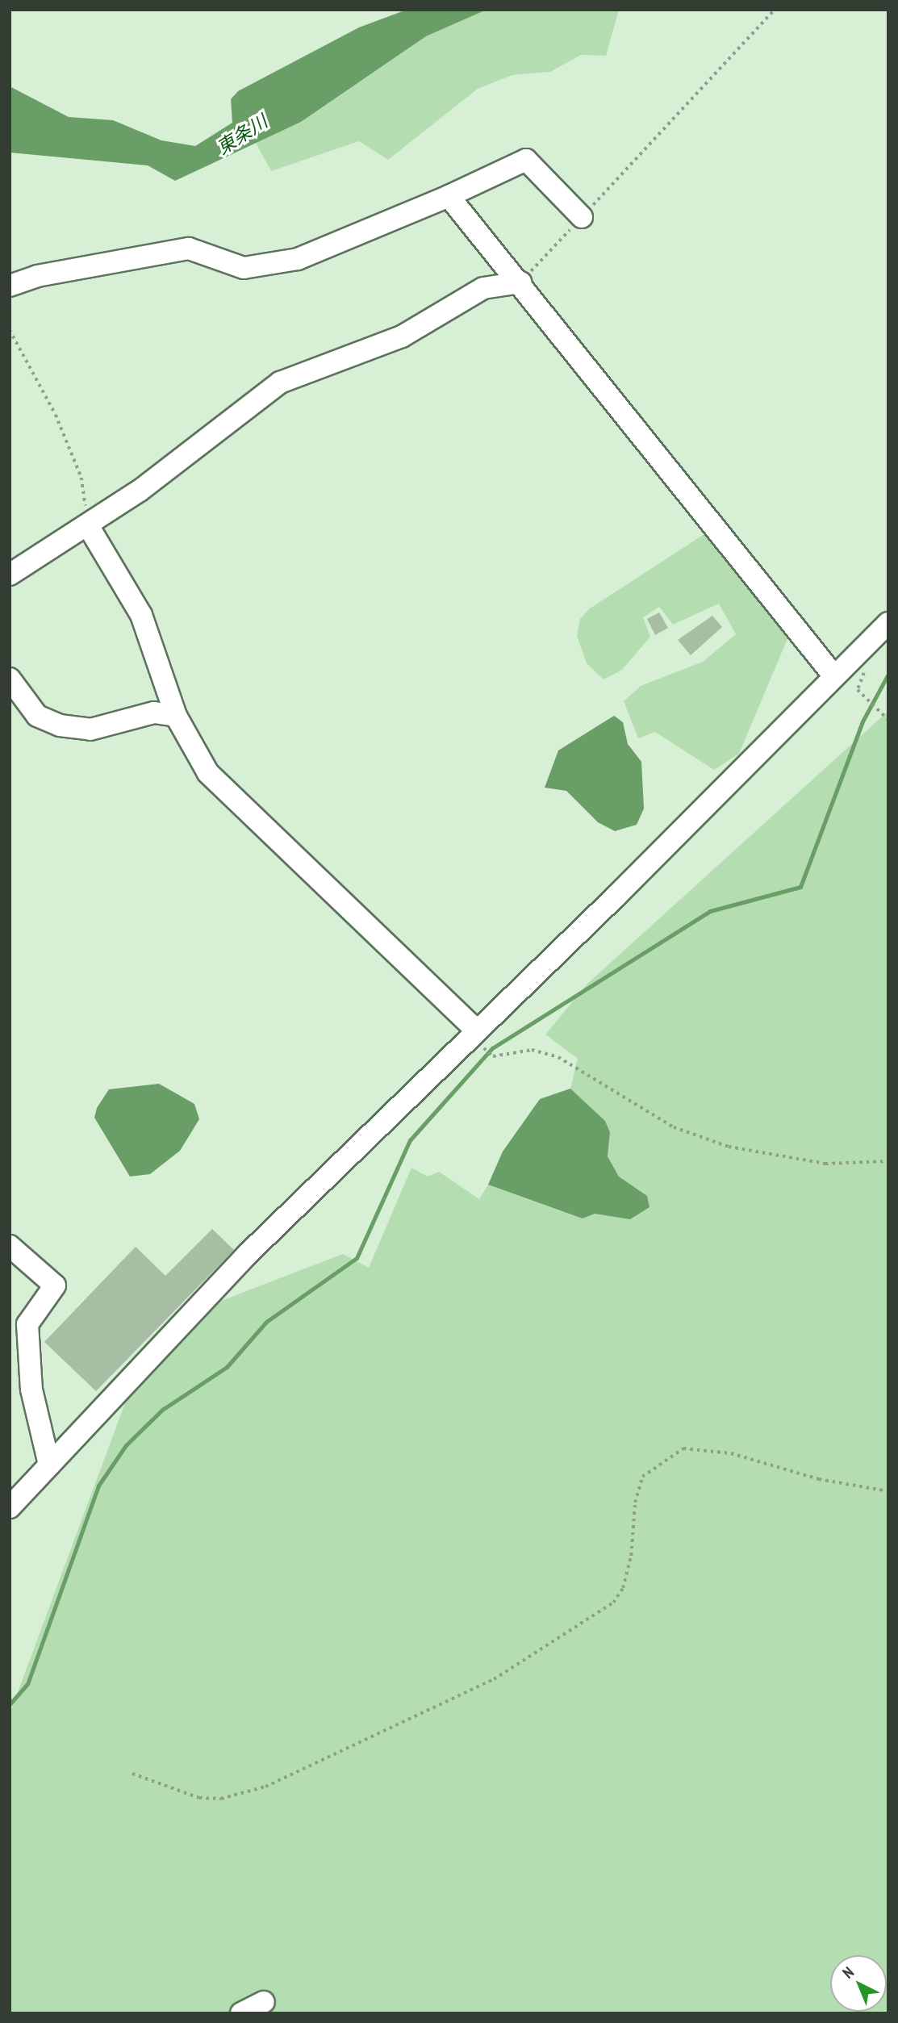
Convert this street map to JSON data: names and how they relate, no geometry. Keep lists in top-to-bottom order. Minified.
{"water":["東条川"],"north":"top left"}
